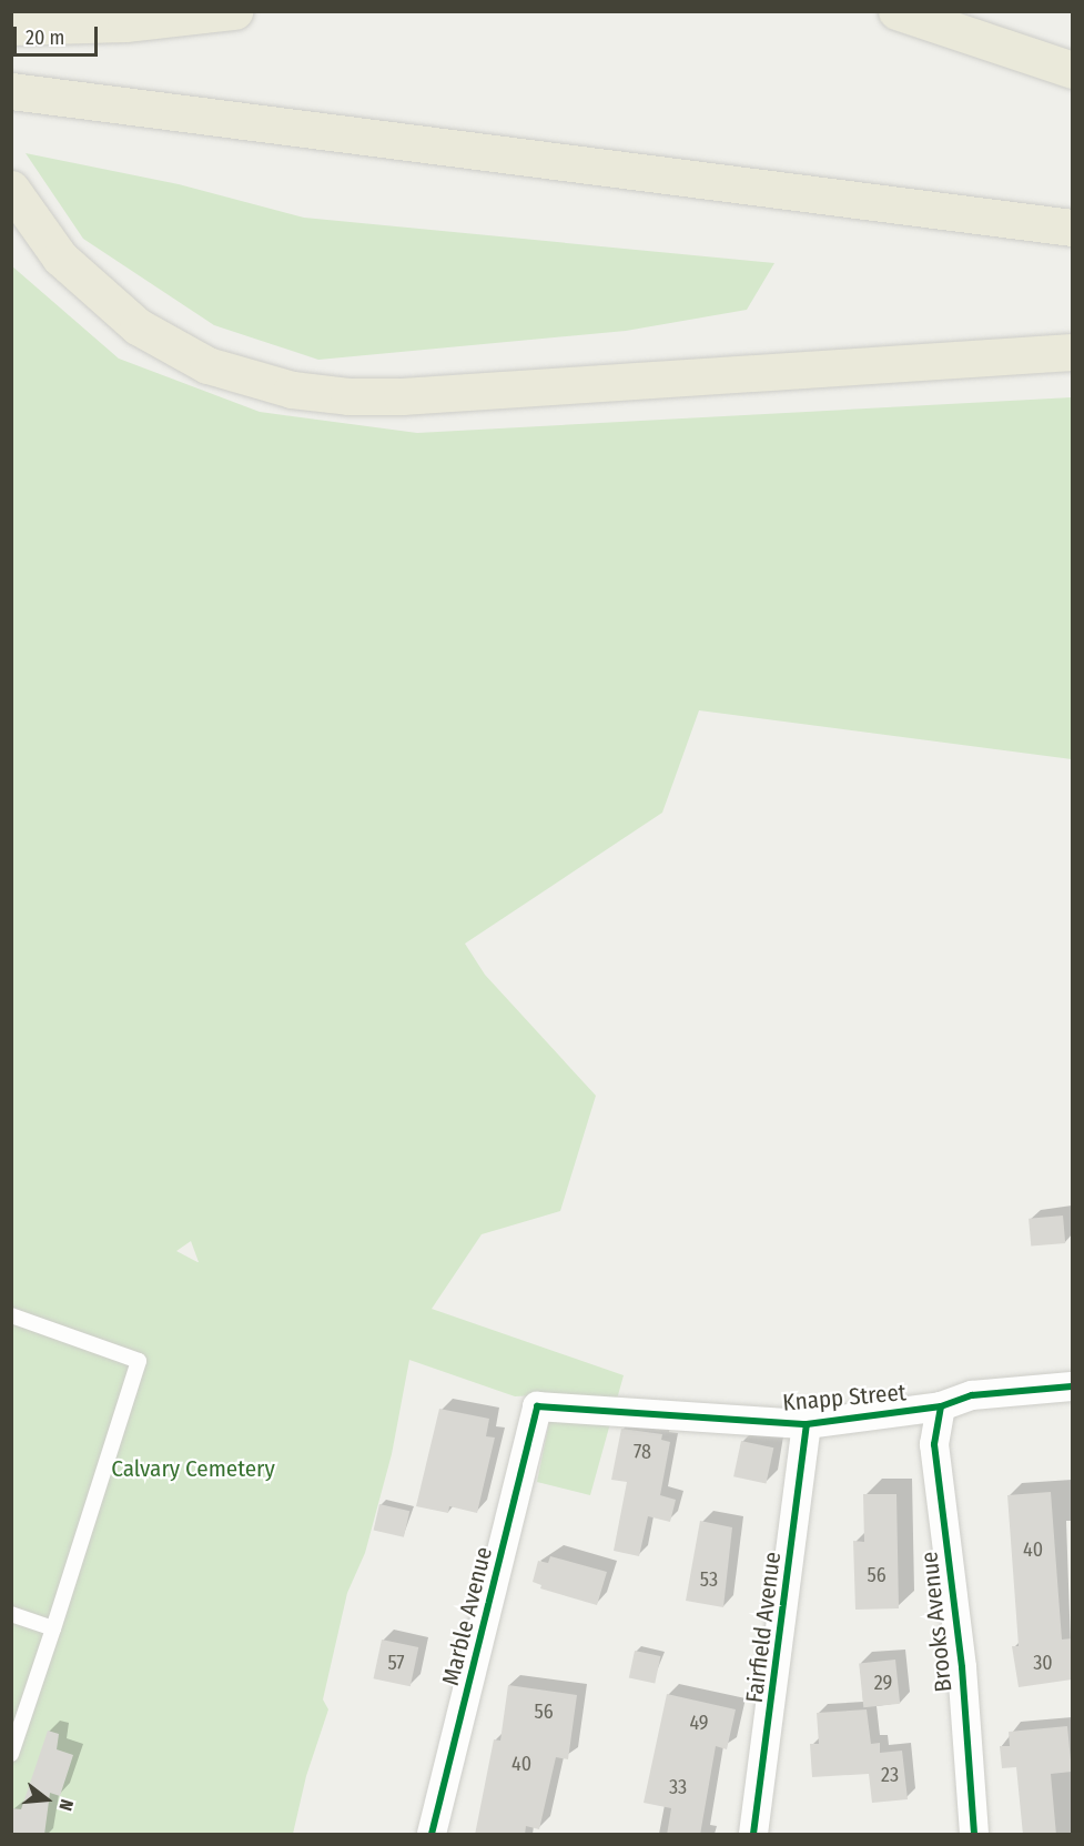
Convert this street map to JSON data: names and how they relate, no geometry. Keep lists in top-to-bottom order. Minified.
{"streets":{"street":["Knapp Street","Marble Avenue","Brooks Avenue","Fairfield Avenue"]},"crossings":[["Knapp Street","Marble Avenue"],["Knapp Street","Brooks Avenue"],["Knapp Street","Fairfield Avenue"]],"parks":["Calvary Cemetery"],"house_numbers":["78","40","56","53","57","30","29","56","49","40","23","33"],"scale_bar":"20 m","north":"right"}
